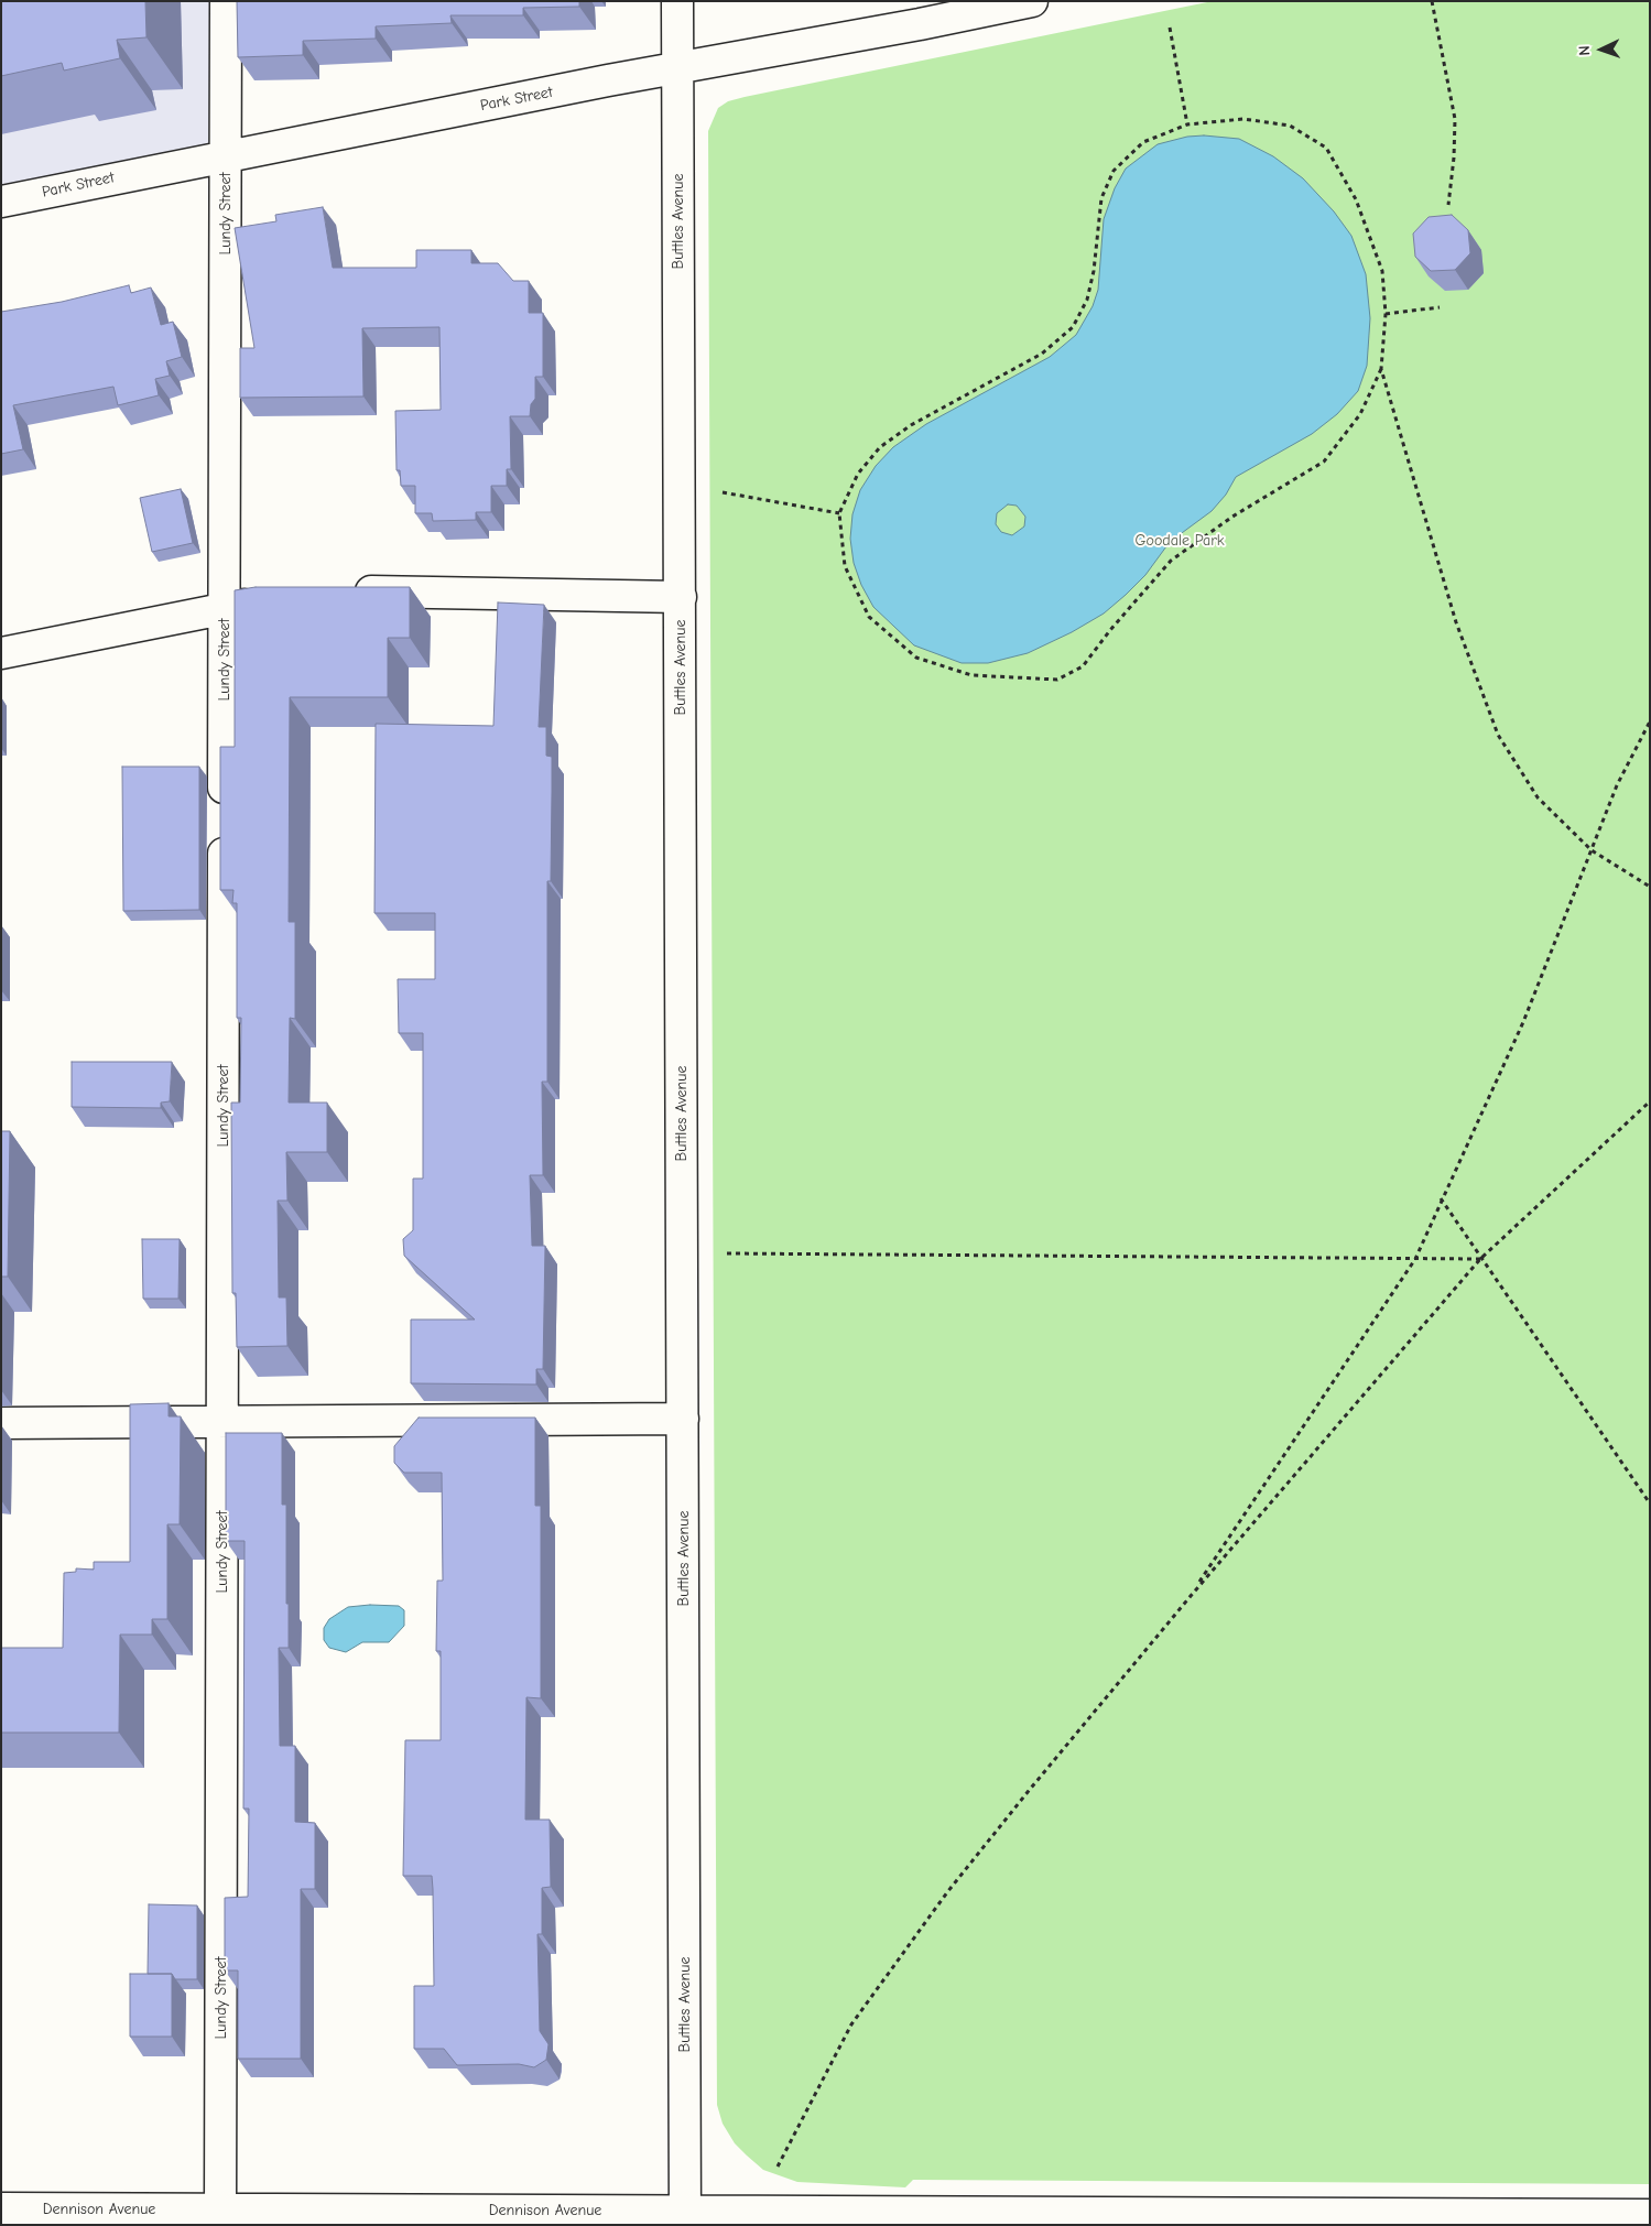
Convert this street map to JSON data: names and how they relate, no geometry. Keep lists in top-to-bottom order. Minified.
{"streets":{"street":["Park Street","Lundy Street","Buttles Avenue","Dennison Avenue"]},"crossings":[["Park Street","Lundy Street"],["Park Street","Buttles Avenue"],["Lundy Street","Dennison Avenue"],["Buttles Avenue","Dennison Avenue"]],"parks":["Goodale Park"],"north":"left"}
